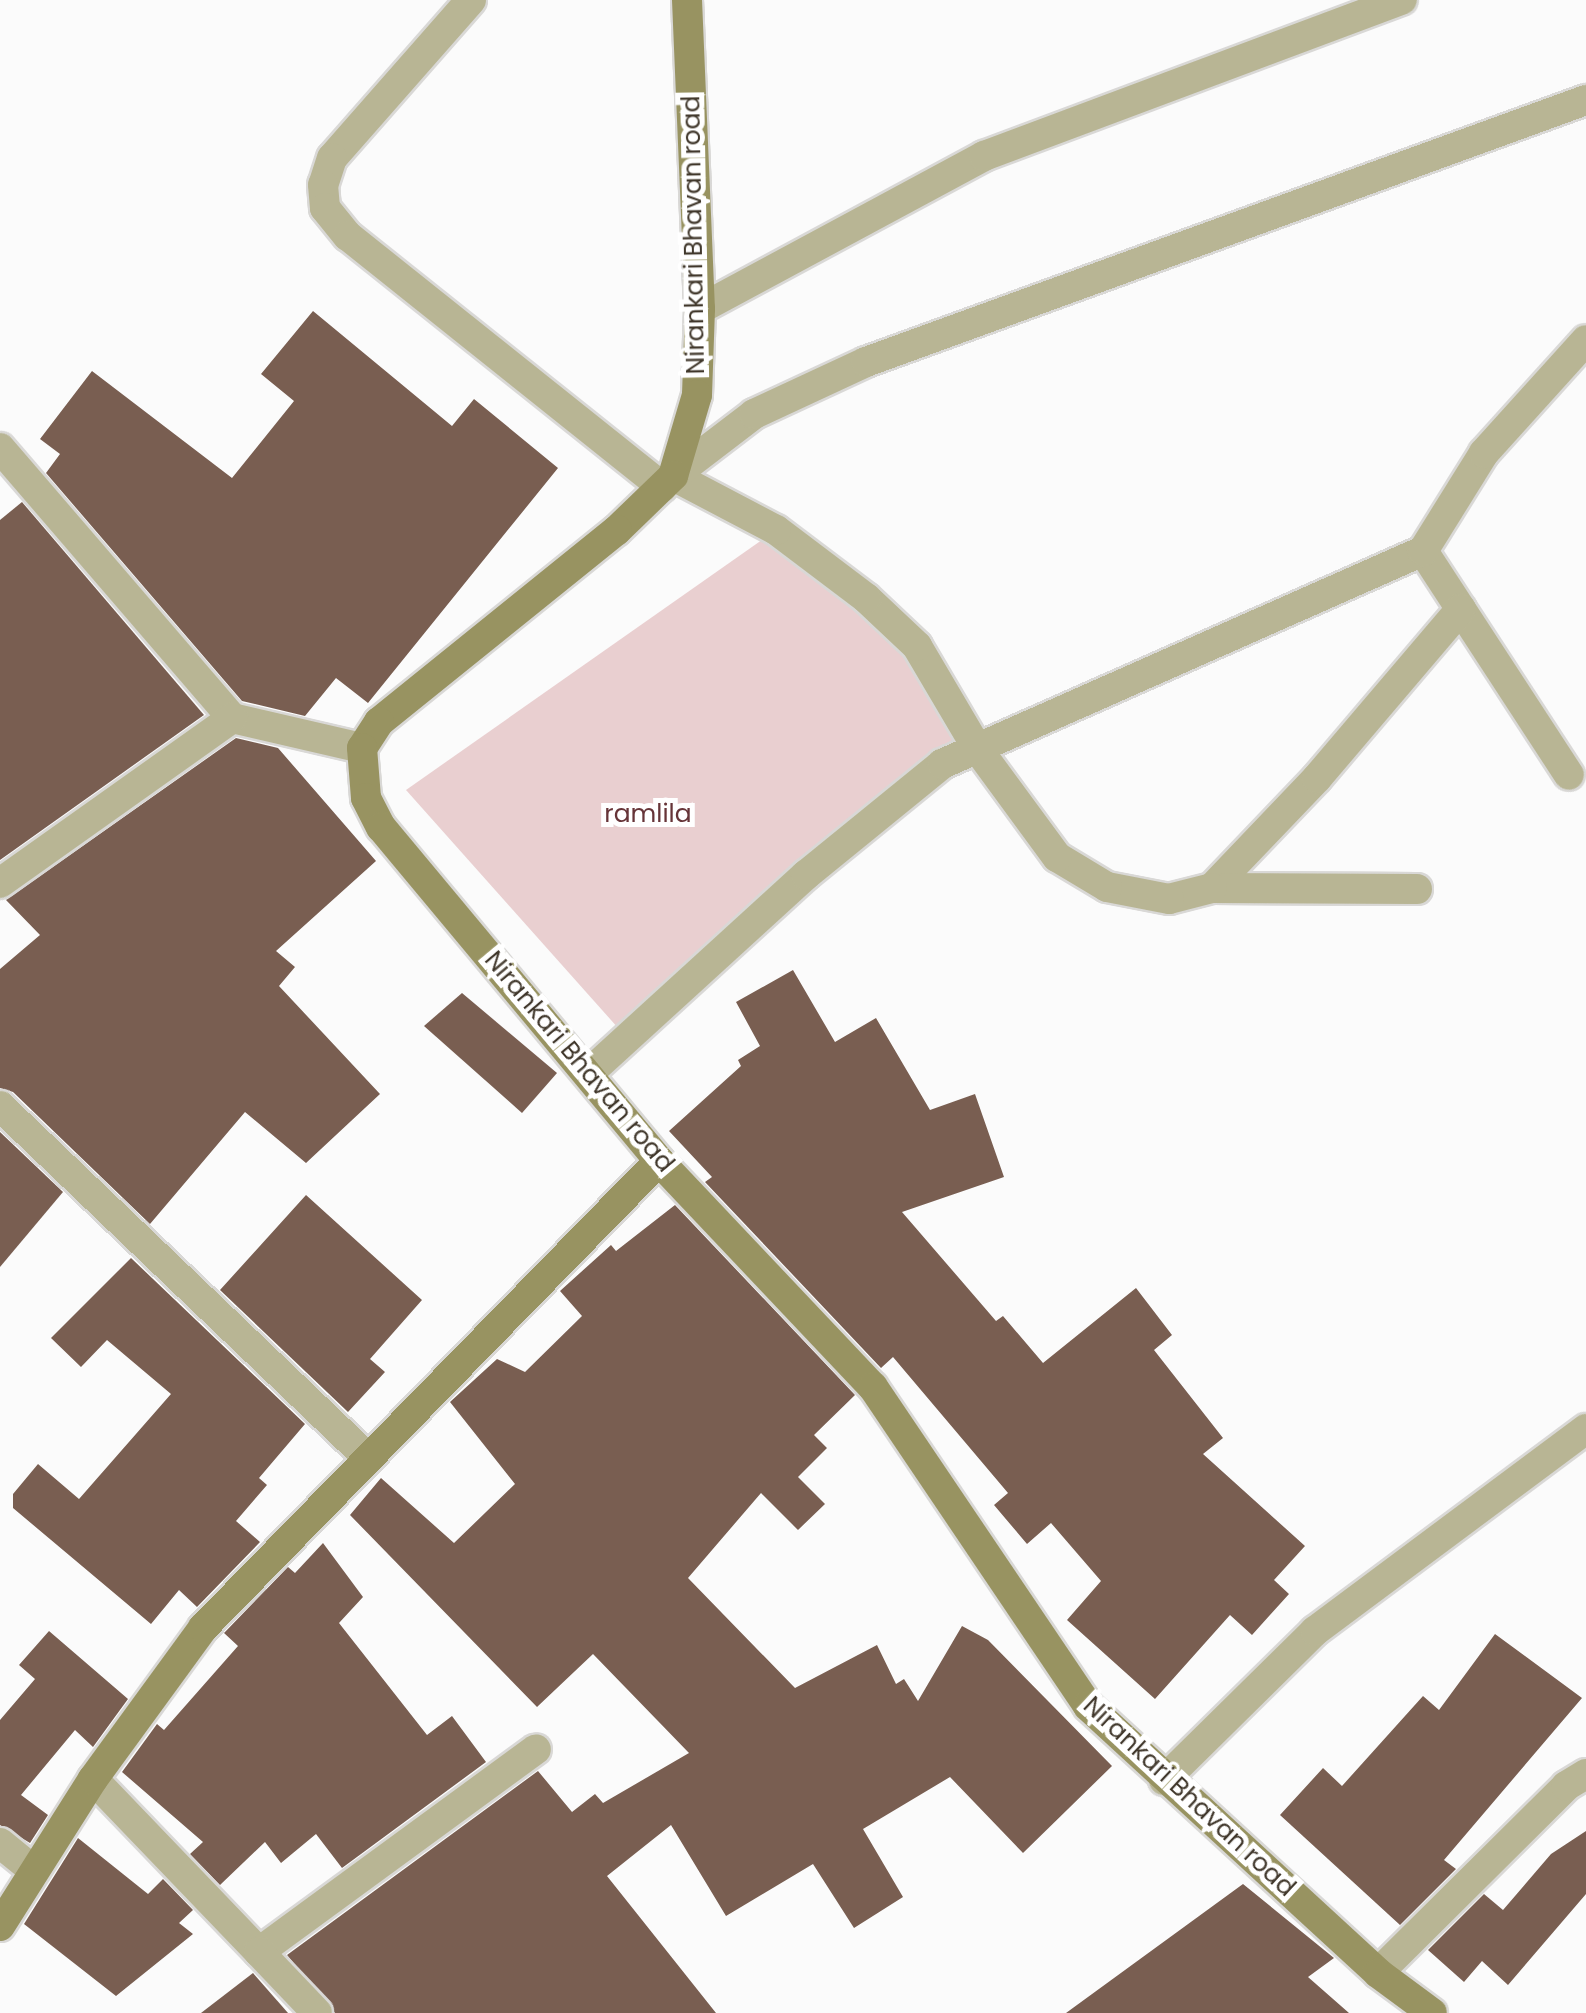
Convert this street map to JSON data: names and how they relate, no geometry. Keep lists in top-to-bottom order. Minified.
{"streets":{"street":["Nirankari Bhavan road"]},"parks":["ramlila"]}
